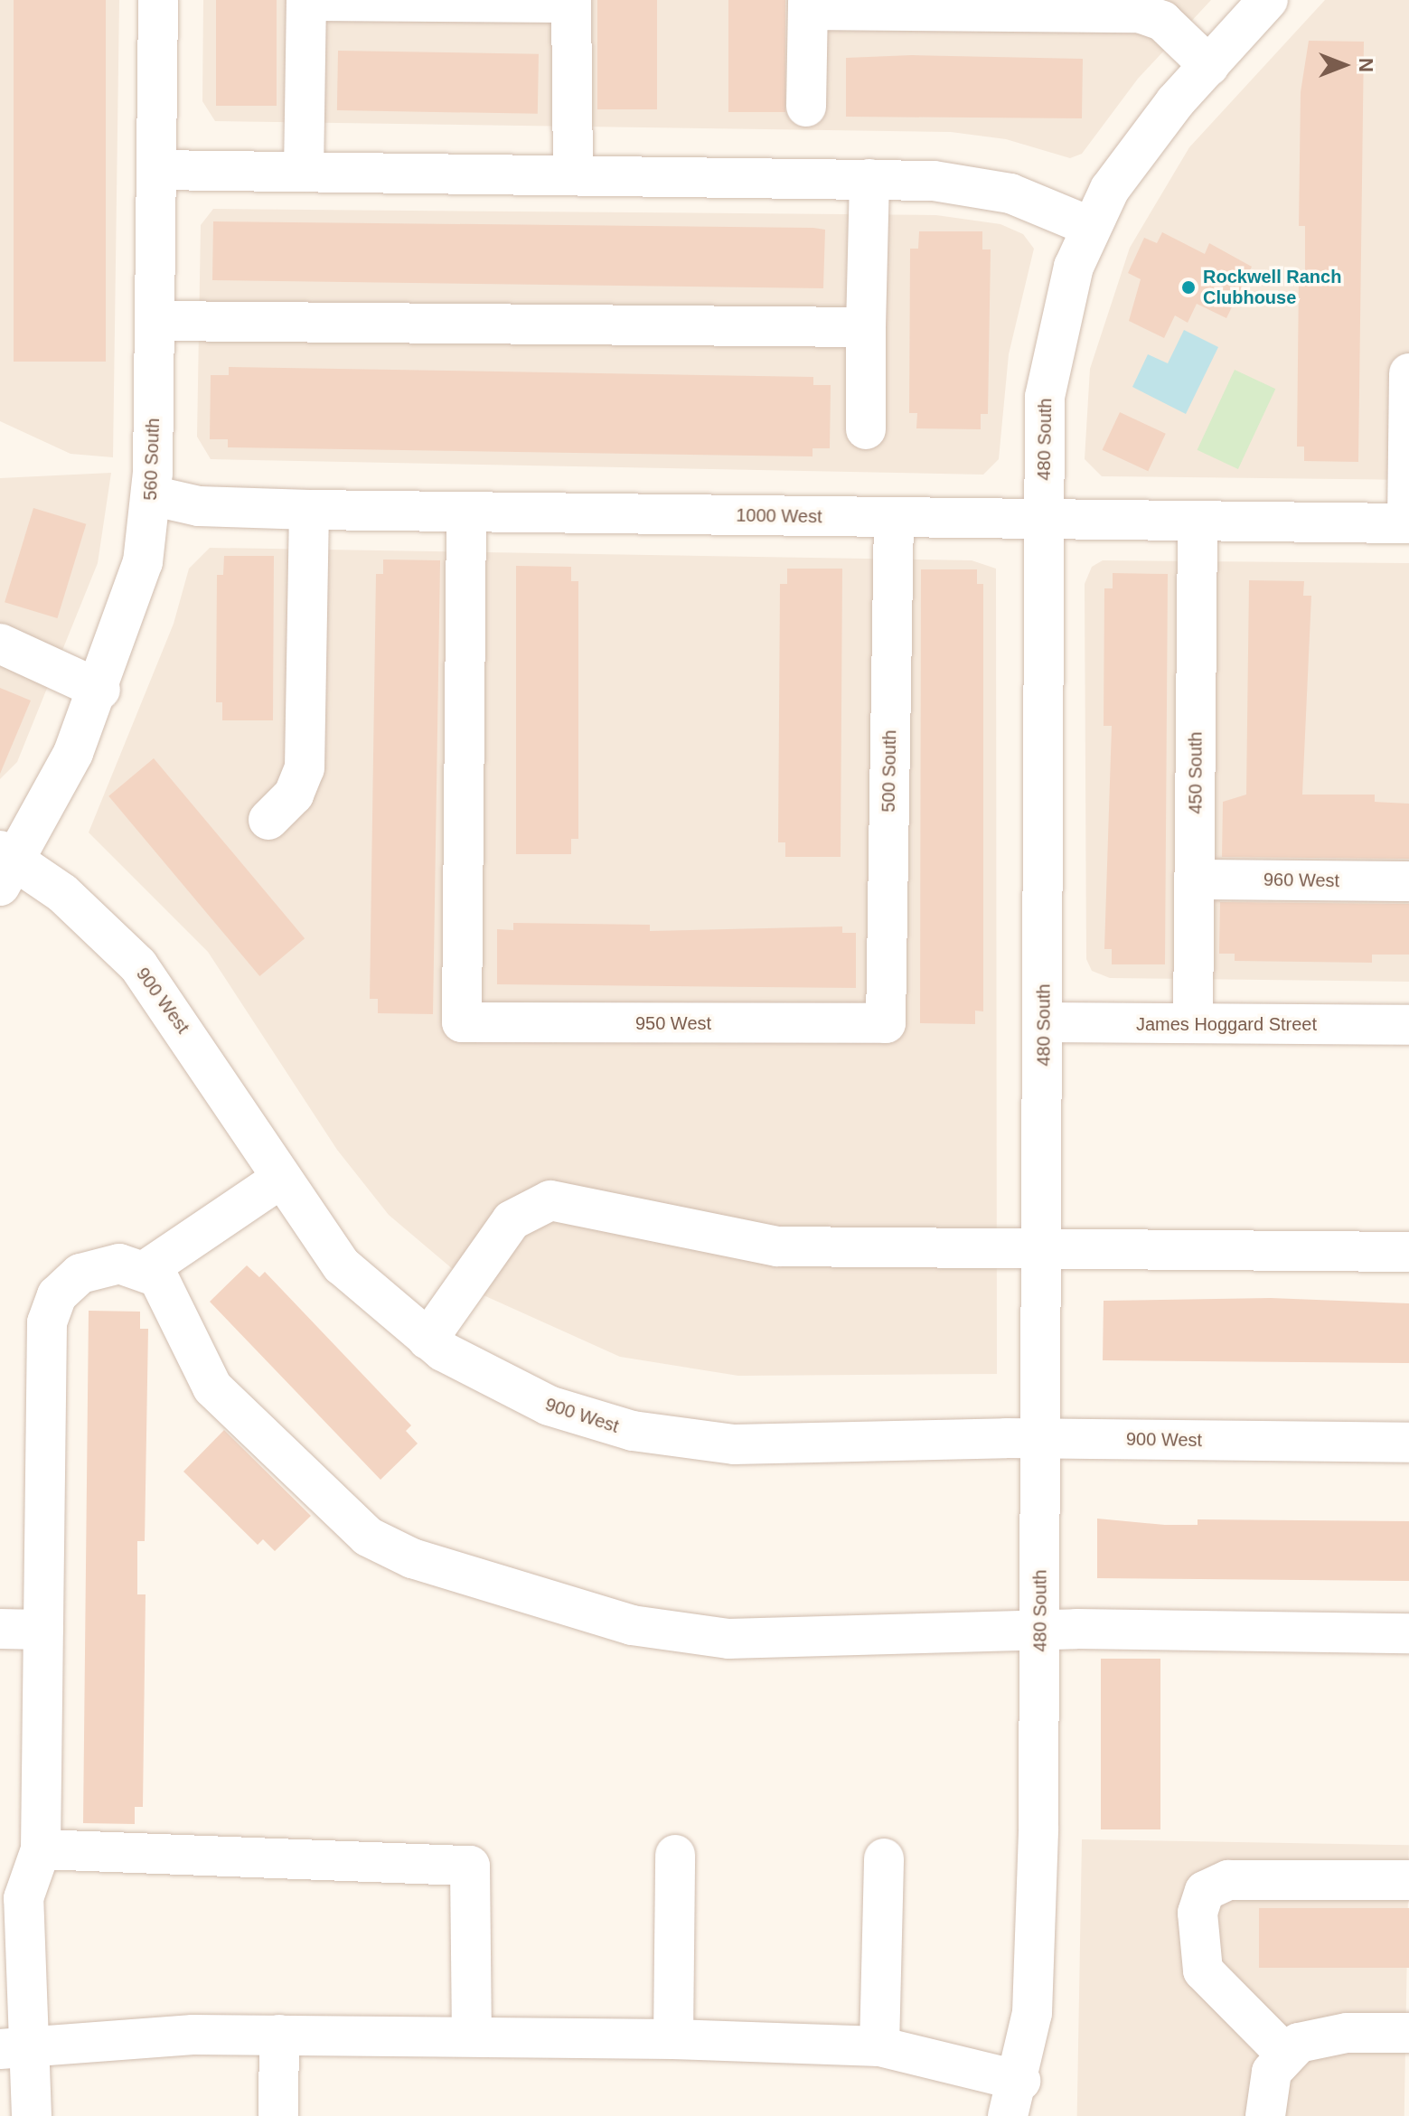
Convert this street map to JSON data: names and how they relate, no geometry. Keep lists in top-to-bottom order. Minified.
{"streets":{"street":["480 South","560 South","1000 West","500 South","450 South","960 West","900 West","950 West","James Hoggard Street"]},"crossings":[["480 South","1000 West"],["480 South","900 West"],["480 South","James Hoggard Street"],["560 South","1000 West"],["560 South","900 West"],["1000 West","500 South"],["1000 West","450 South"],["1000 West","950 West"],["500 South","950 West"],["450 South","960 West"],["450 South","James Hoggard Street"]],"places":["Rockwell Ranch Clubhouse"],"north":"right"}
